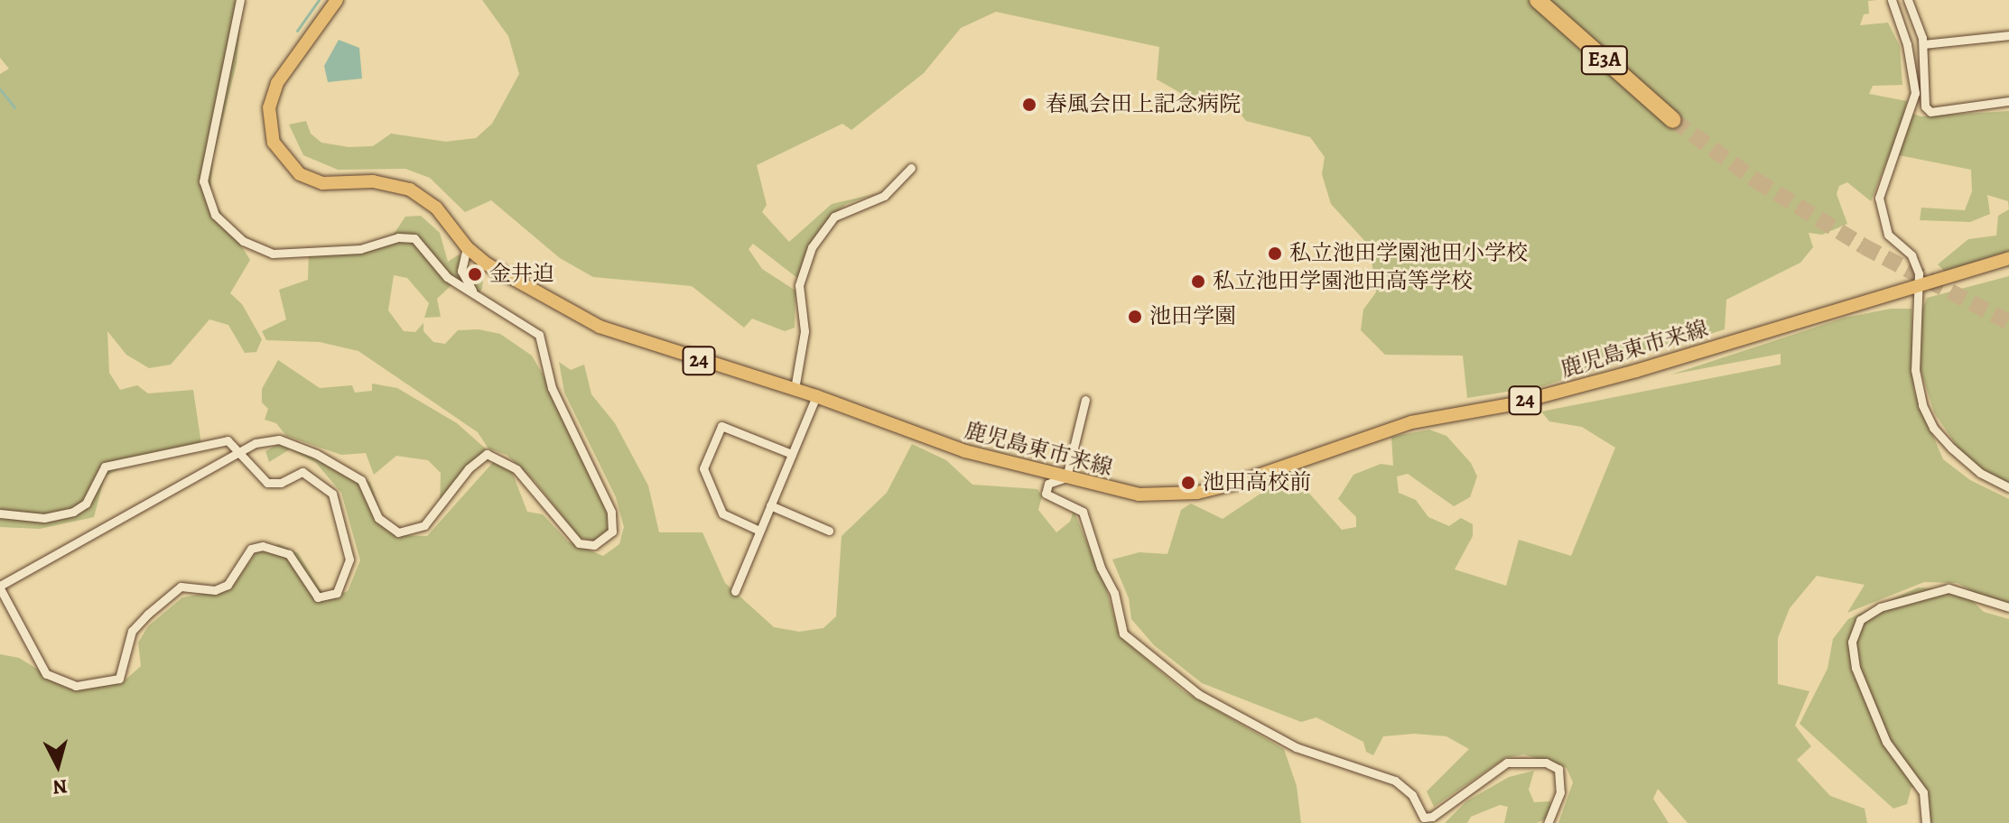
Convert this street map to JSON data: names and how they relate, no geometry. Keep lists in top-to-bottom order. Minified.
{"streets":{"highway":["E3A"],"main road":["鹿児島東市来線","24"]},"places":["春風会田上記念病院","私立池田学園池田小学校","金井迫","私立池田学園池田高等学校","池田学園","池田高校前"],"north":"bottom"}
